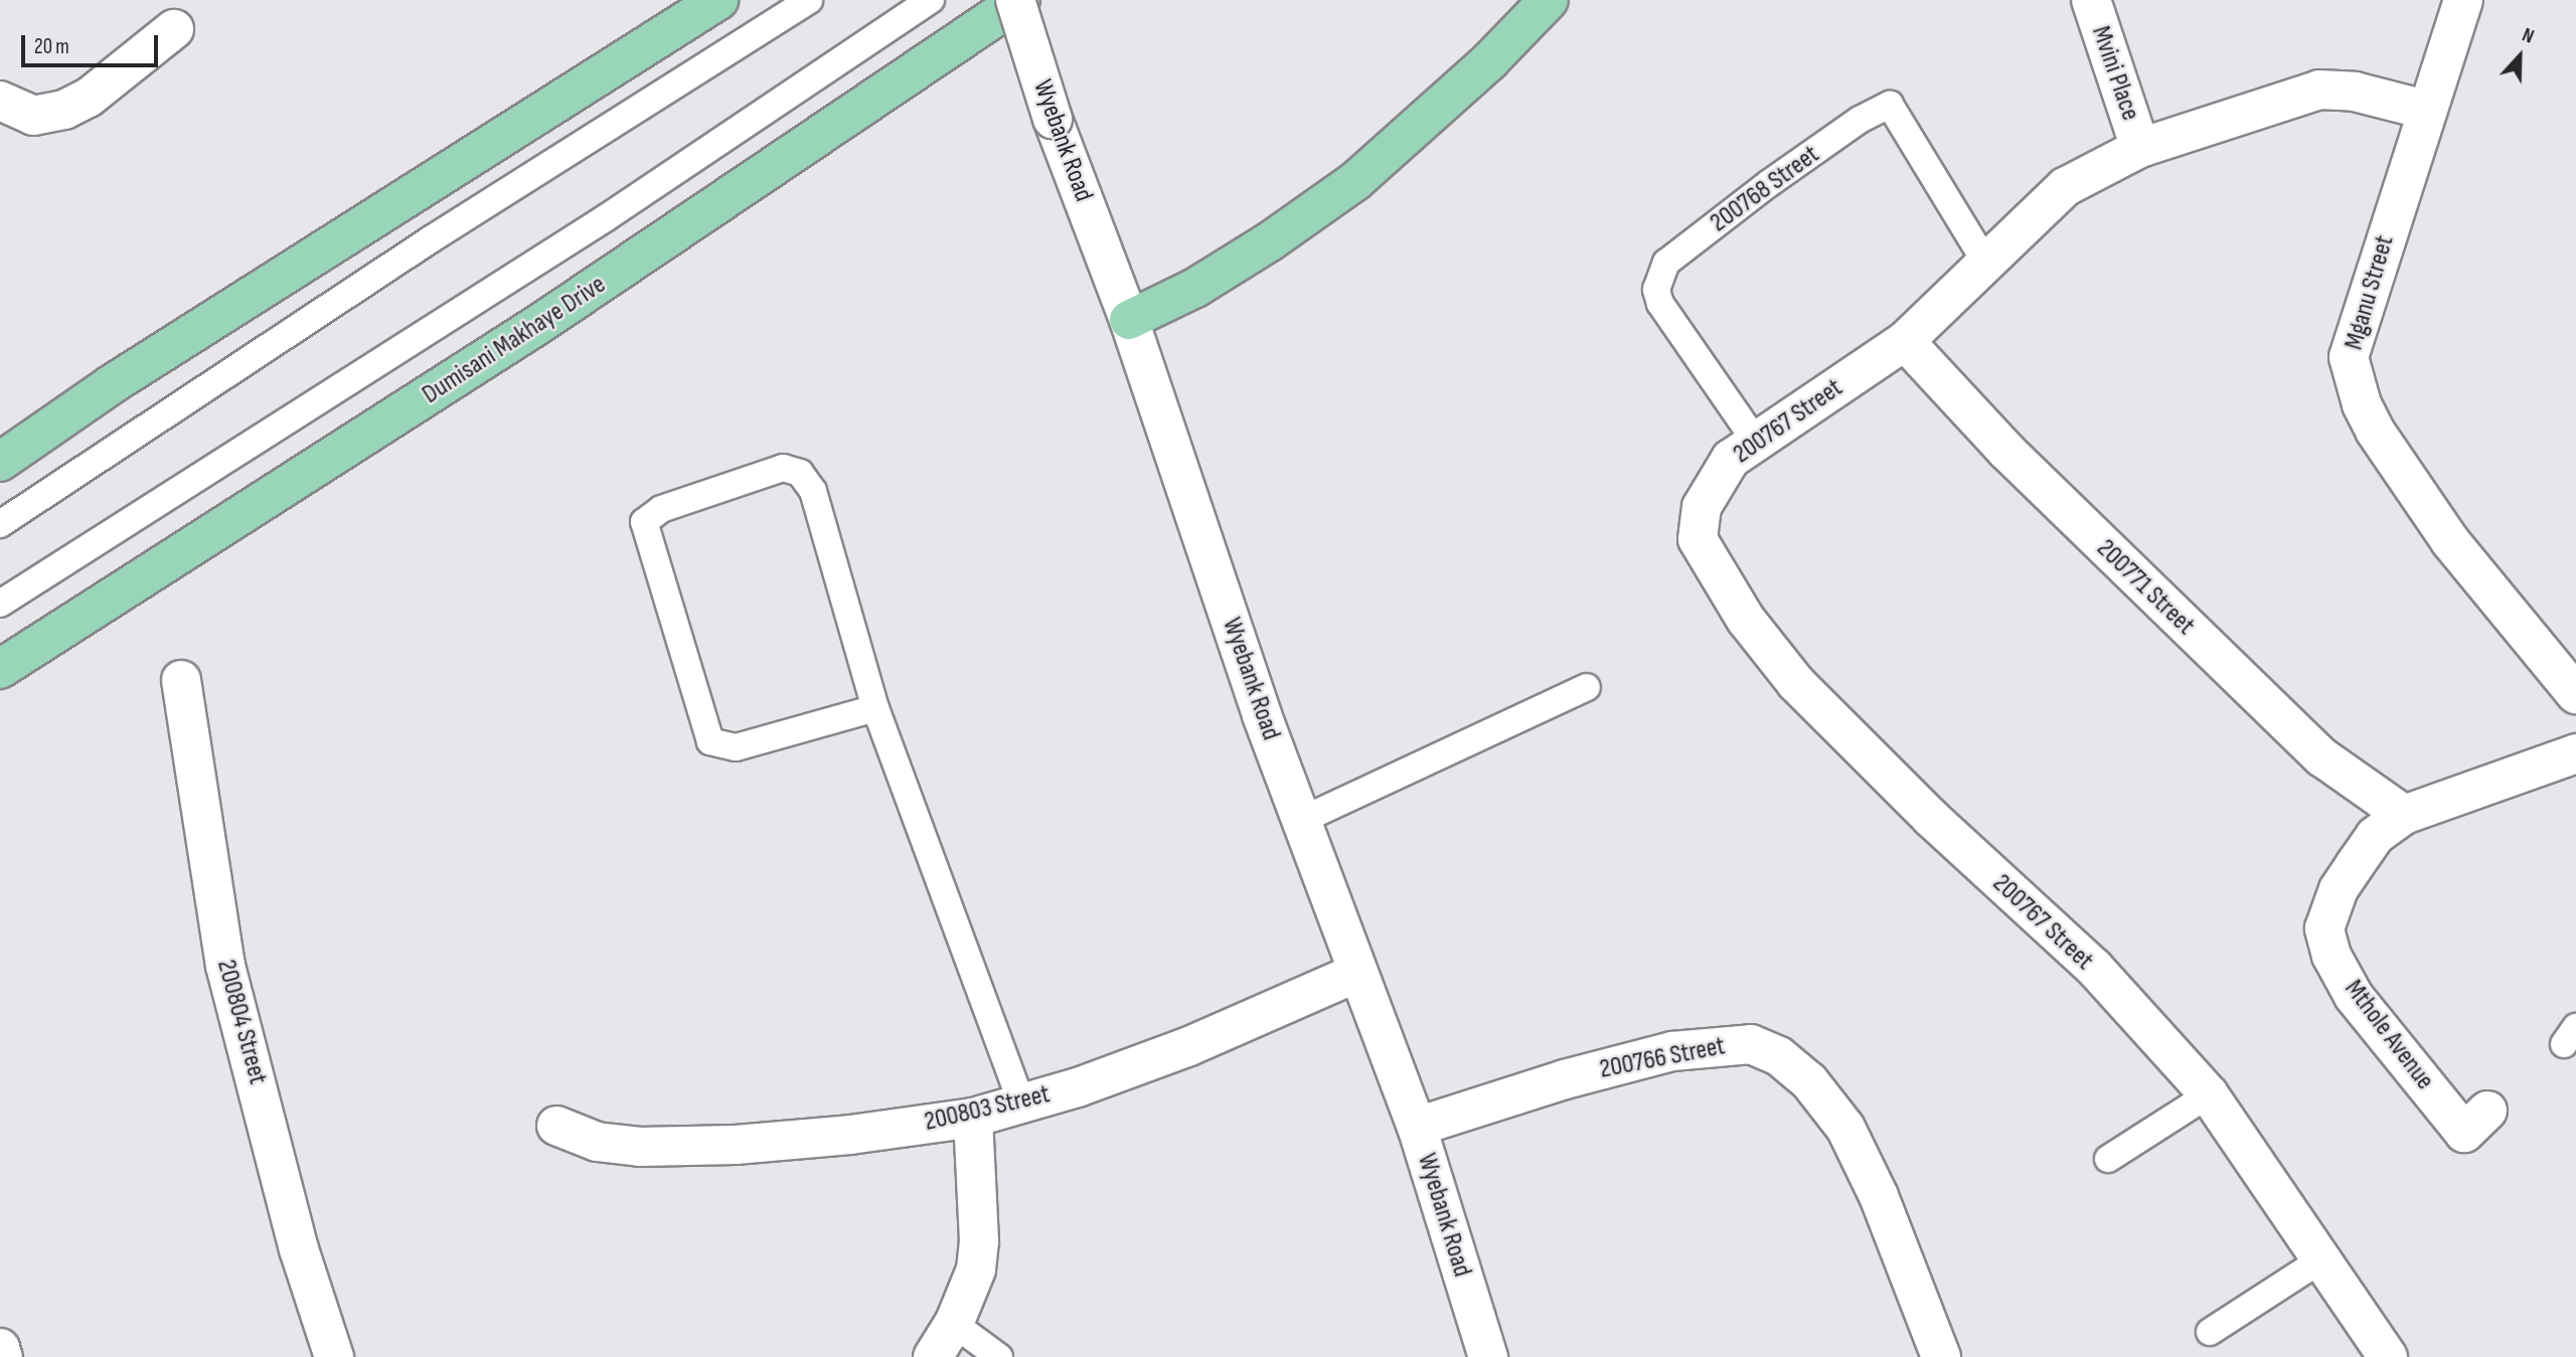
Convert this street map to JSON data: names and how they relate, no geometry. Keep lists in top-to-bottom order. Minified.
{"streets":{"main road":["Dumisani Makhaye Drive"],"street":["Mvini Place","Wyebank Road","Mganu Street","200767 Street","200771 Street","200804 Street","Mthole Avenue","200766 Street","200803 Street"],"lane":["200768 Street"]},"crossings":[["Mvini Place","200767 Street"],["Wyebank Road","Dumisani Makhaye Drive"],["Wyebank Road","200766 Street"],["Wyebank Road","200803 Street"],["200768 Street","200767 Street"],["Mganu Street","200767 Street"],["200767 Street","200771 Street"],["200771 Street","Mthole Avenue"]],"scale_bar":"20 m","north":"top"}
